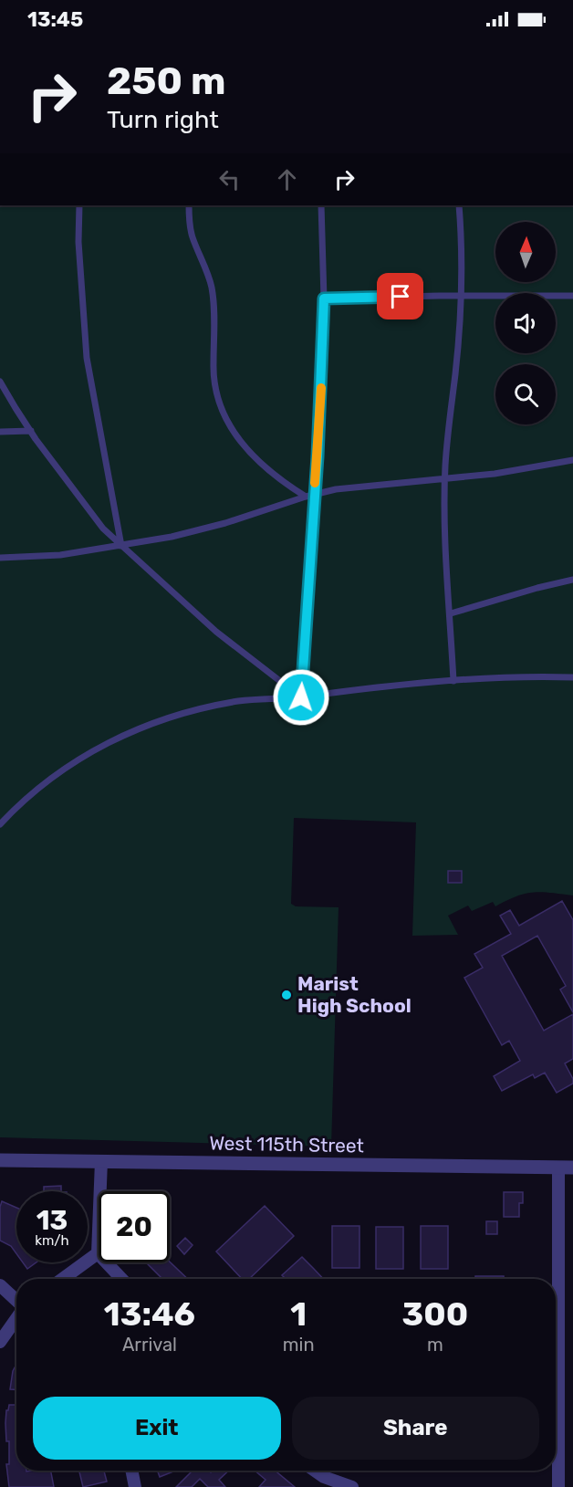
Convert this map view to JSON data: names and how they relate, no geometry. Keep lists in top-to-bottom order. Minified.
{"streets":{"street":["West 115th Street"]},"places":["Marist High School"],"north":"top","page":{"status":"13:45","turn":["250 m","Turn right"],"speed":"13 km/h","limit":"20","eta":["13:46","Arrival","1","min","300","m"],"buttons":["Exit","Share"]}}
